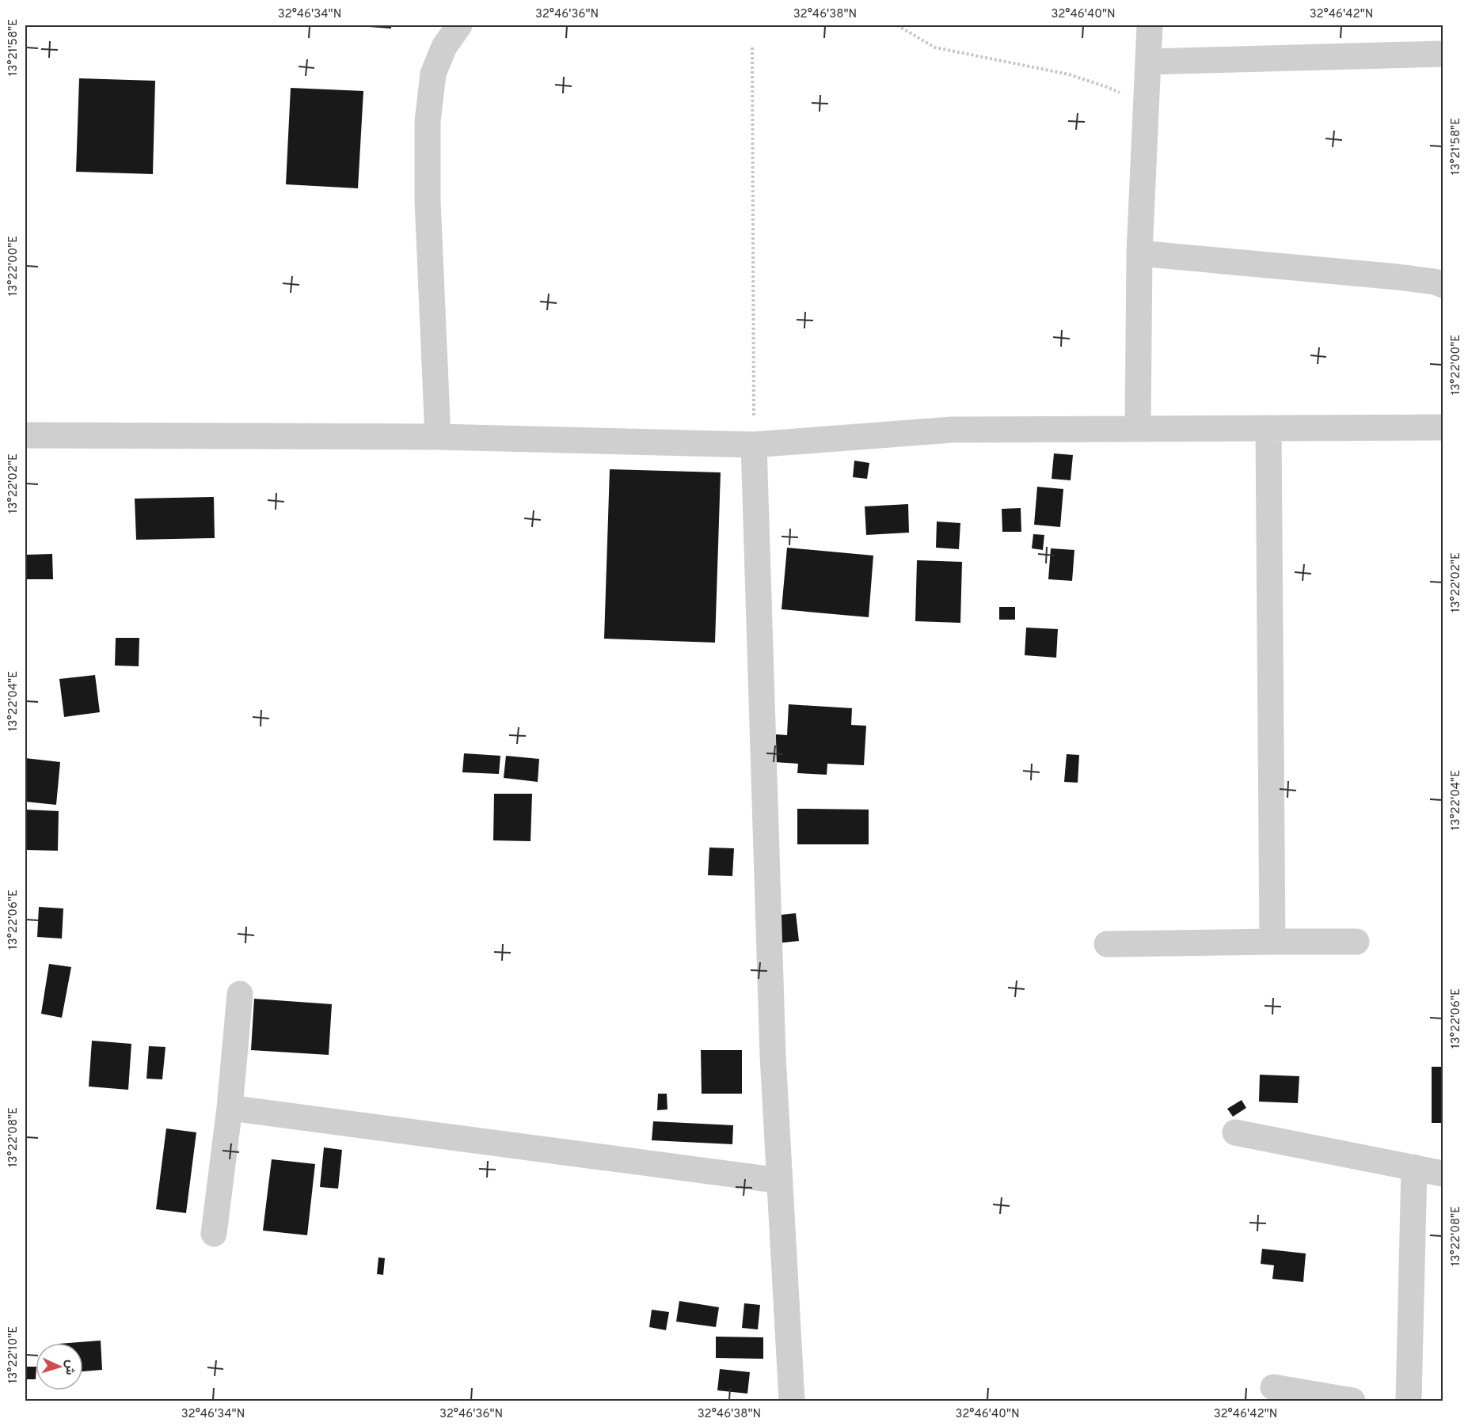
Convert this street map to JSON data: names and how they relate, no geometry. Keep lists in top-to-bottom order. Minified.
{"north":"right","coordinates":["32°46'34\"N","32°46'36\"N","32°46'38\"N","32°46'40\"N","32°46'42\"N","13°21'58\"E","13°22'00\"E","13°22'02\"E","13°22'04\"E","13°22'06\"E","13°22'08\"E","13°22'10\"E"]}
